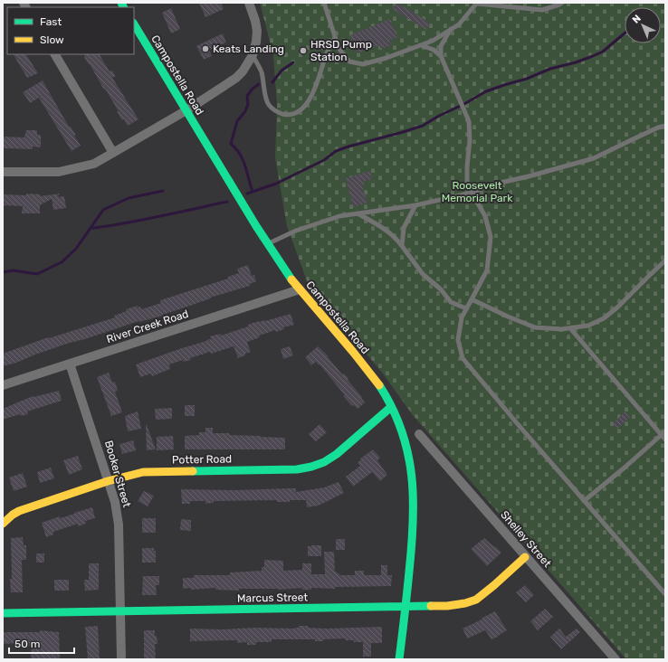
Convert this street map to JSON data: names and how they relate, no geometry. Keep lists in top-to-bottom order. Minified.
{"streets":{"street":["Campostella Road","River Creek Road","Potter Road","Booker Street","Shelley Street","Marcus Street"]},"crossings":[["Campostella Road","River Creek Road"],["Campostella Road","Potter Road"],["Campostella Road","Marcus Street"],["River Creek Road","Booker Street"],["Potter Road","Booker Street"],["Booker Street","Marcus Street"],["Shelley Street","Marcus Street"]],"parks":["Roosevelt Memorial Park"],"places":["Keats Landing","HRSD Pump Station"],"legend":["Fast","Slow"],"scale_bar":"50 m","north":"top left"}
